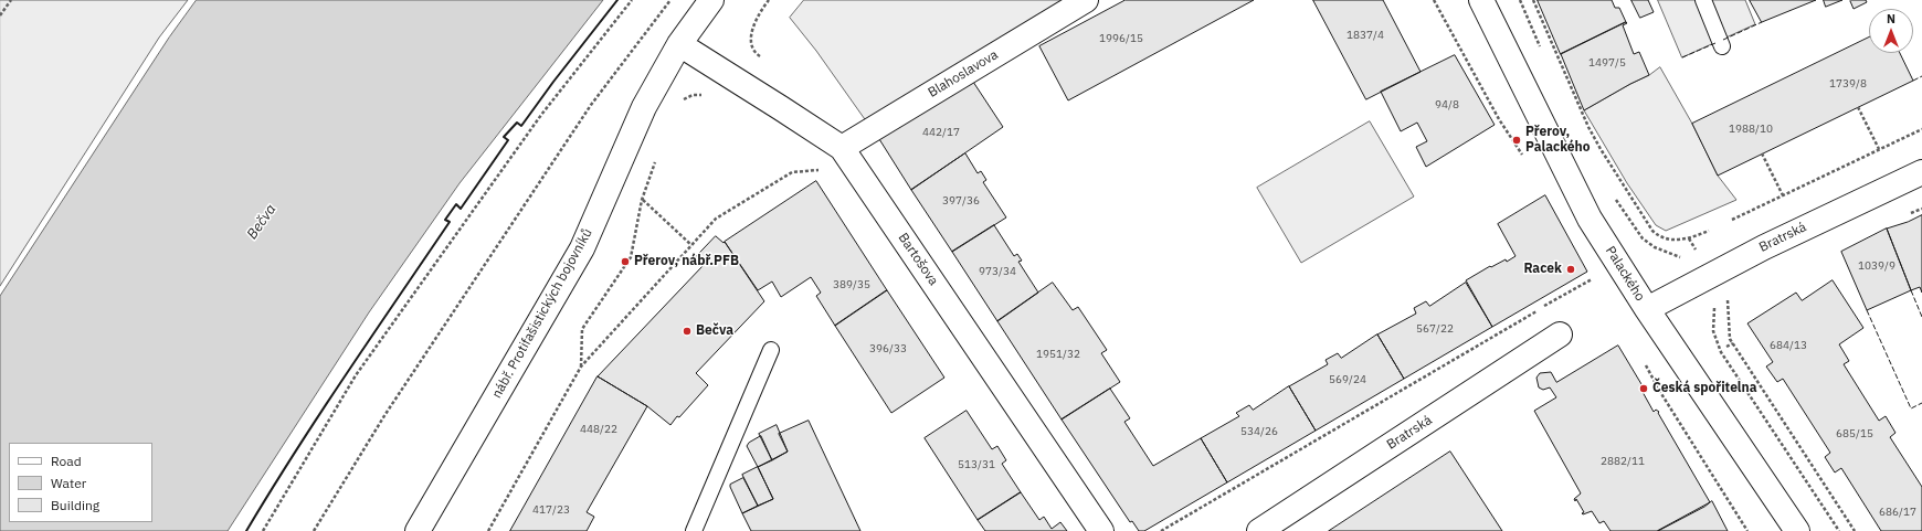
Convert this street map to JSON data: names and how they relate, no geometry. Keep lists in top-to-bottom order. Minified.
{"streets":{"street":["Blahoslavova","Bratrská","Bartošova","Palackého","nábř. Protifašistických bojovníků"]},"crossings":[["Blahoslavova","Bartošova"],["Bratrská","Palackého"],["Bartošova","nábř. Protifašistických bojovníků"]],"water":["Bečva"],"places":["Přerov, Palackého","Přerov, nábř.PFB","Racek","Bečva","Česká spořitelna"],"house_numbers":["1837/4","1996/15","1497/5","1739/8","94/8","1988/10","442/17","397/36","1039/9","973/34","389/35","567/22","684/13","396/33","1951/32","569/24","448/22","534/26","685/15","2882/11","513/31","417/23","686/17"],"legend":["Road","Water","Building"],"north":"top"}
